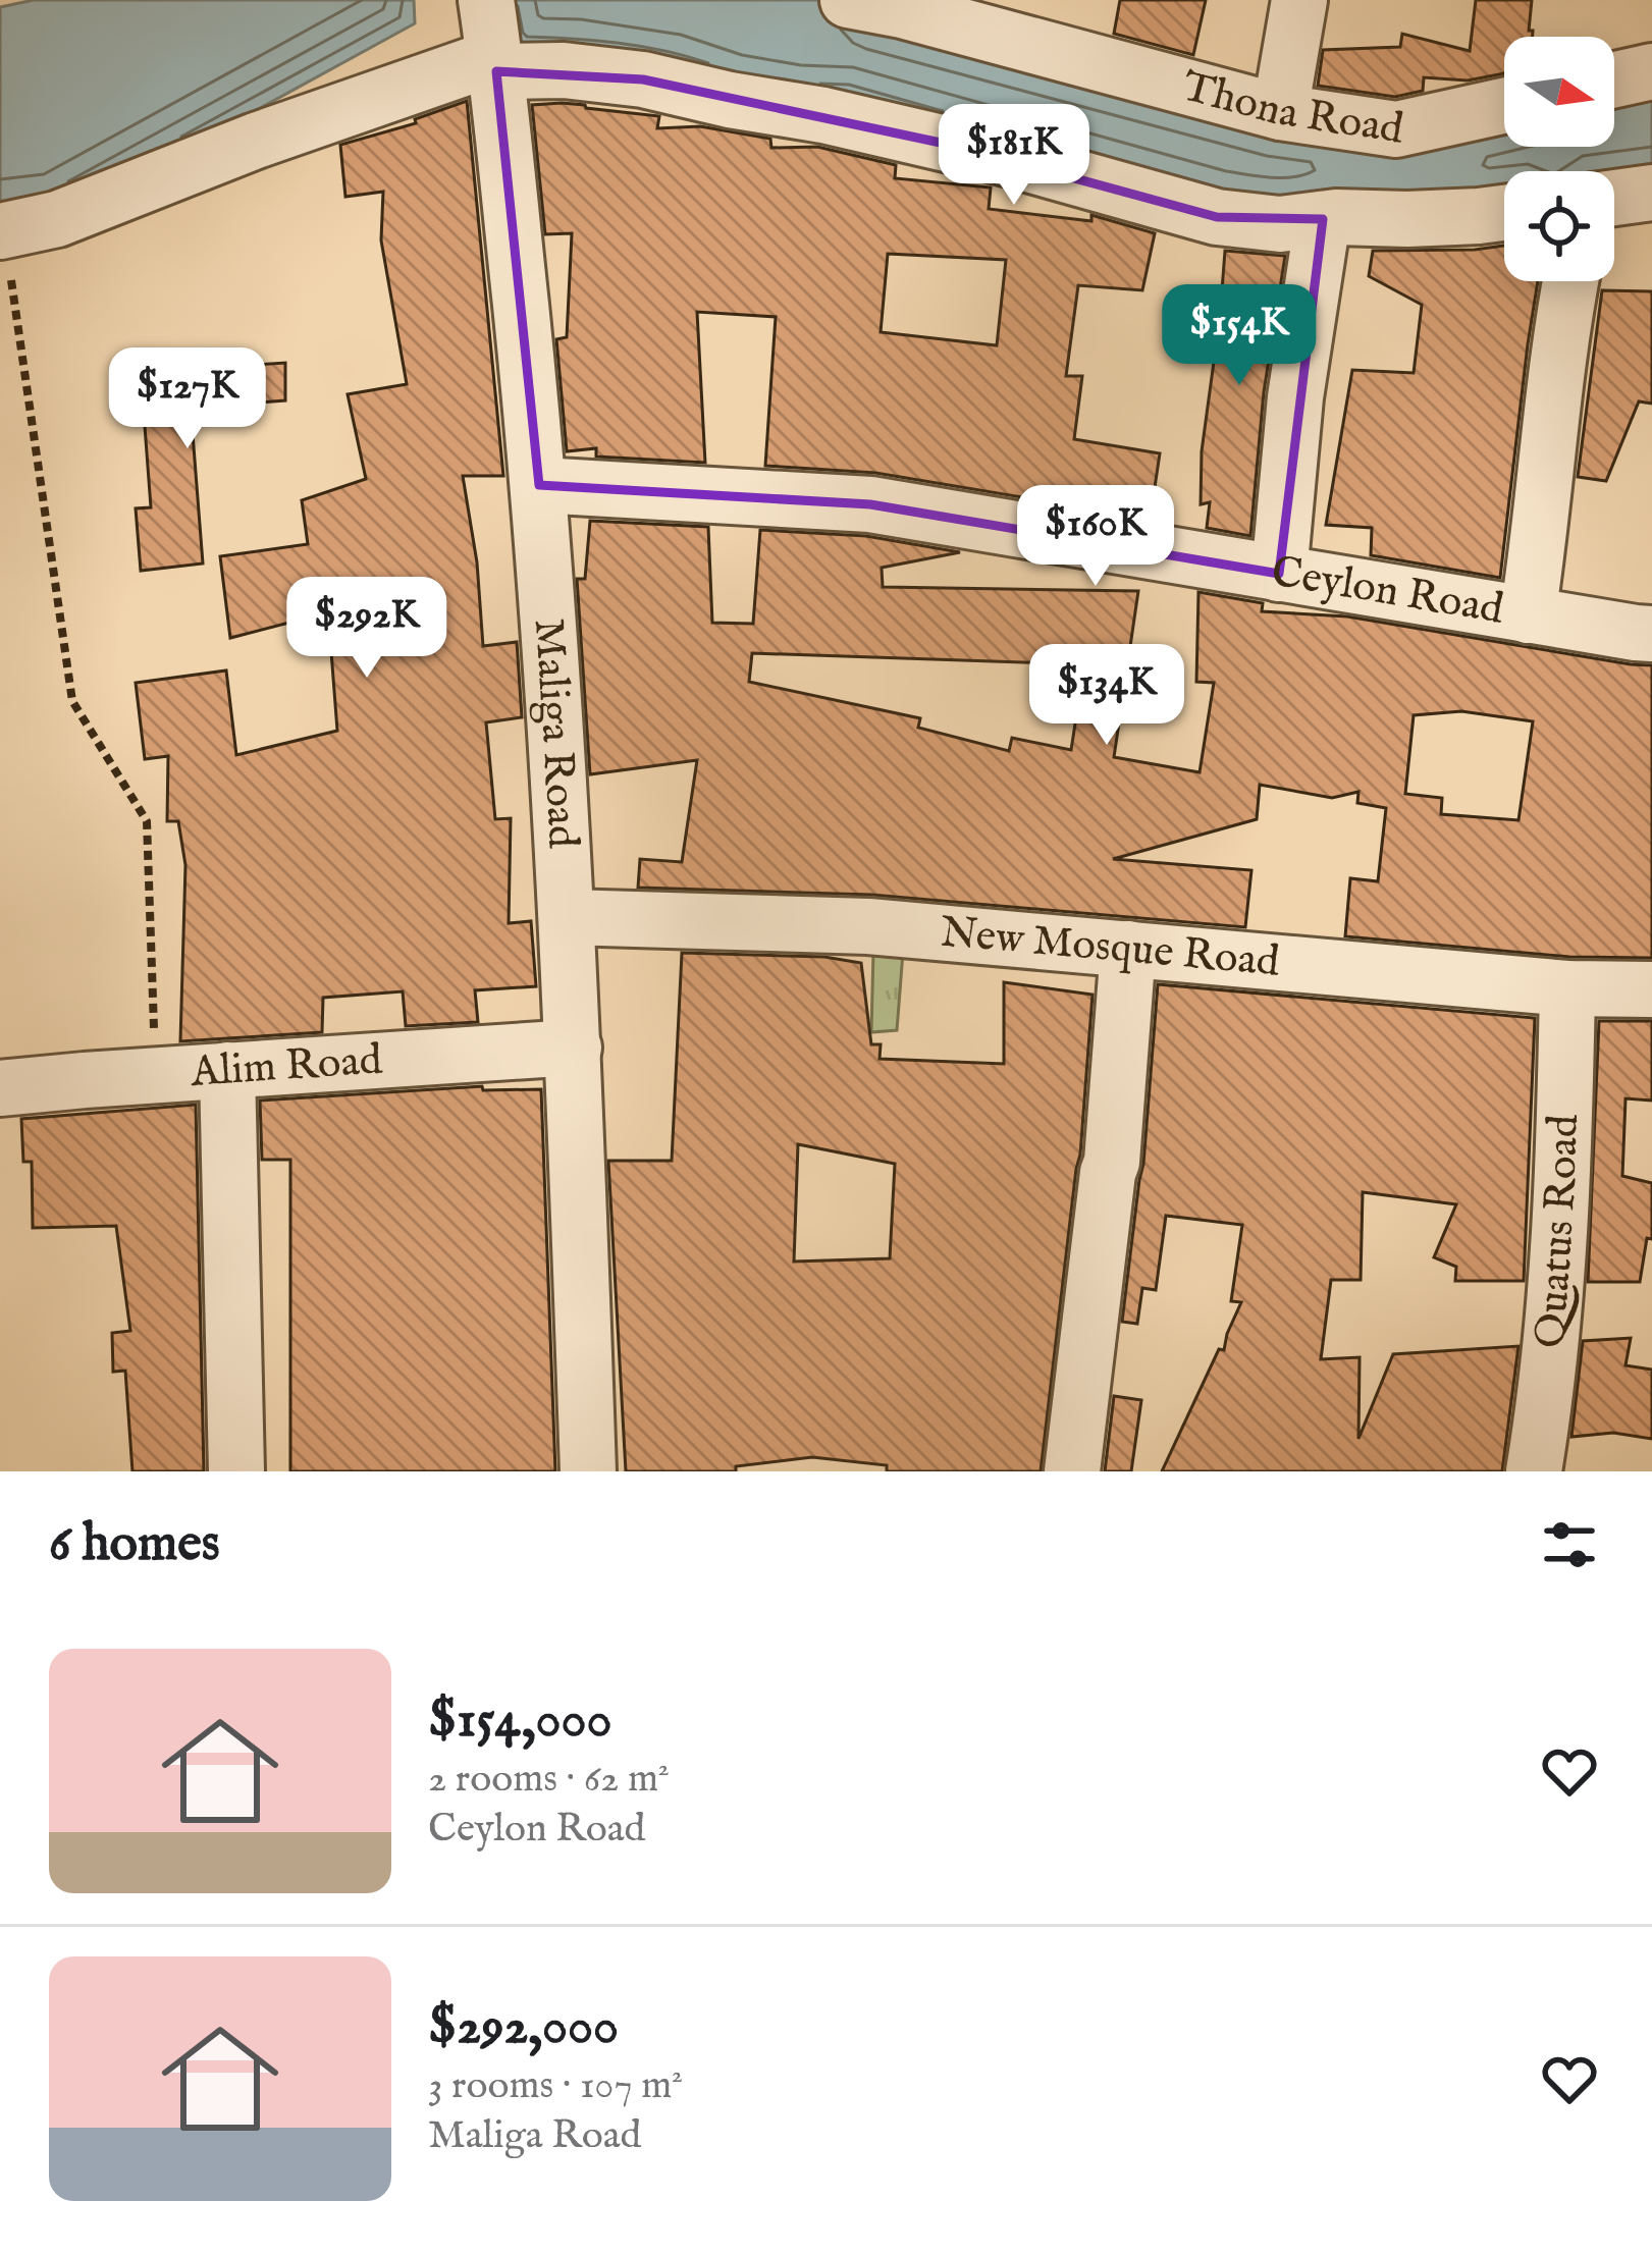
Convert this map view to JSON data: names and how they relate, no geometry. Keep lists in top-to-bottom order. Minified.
{"streets":{"street":["Thona Road","Ceylon Road","Maliga Road","New Mosque Road","Alim Road","Quatus Road"]},"crossings":[["Ceylon Road","Maliga Road"],["Maliga Road","New Mosque Road"],["Maliga Road","Alim Road"],["New Mosque Road","Quatus Road"]],"north":"right","page":{"price":["$181K","$154K","$127K","$160K","$292K","$134K"],"heading":"6 homes","list":[{"name":"$154,000","note":"2 rooms · 62 m² · Ceylon Road"},{"name":"$292,000","note":"3 rooms · 107 m² · Maliga Road"}]}}
